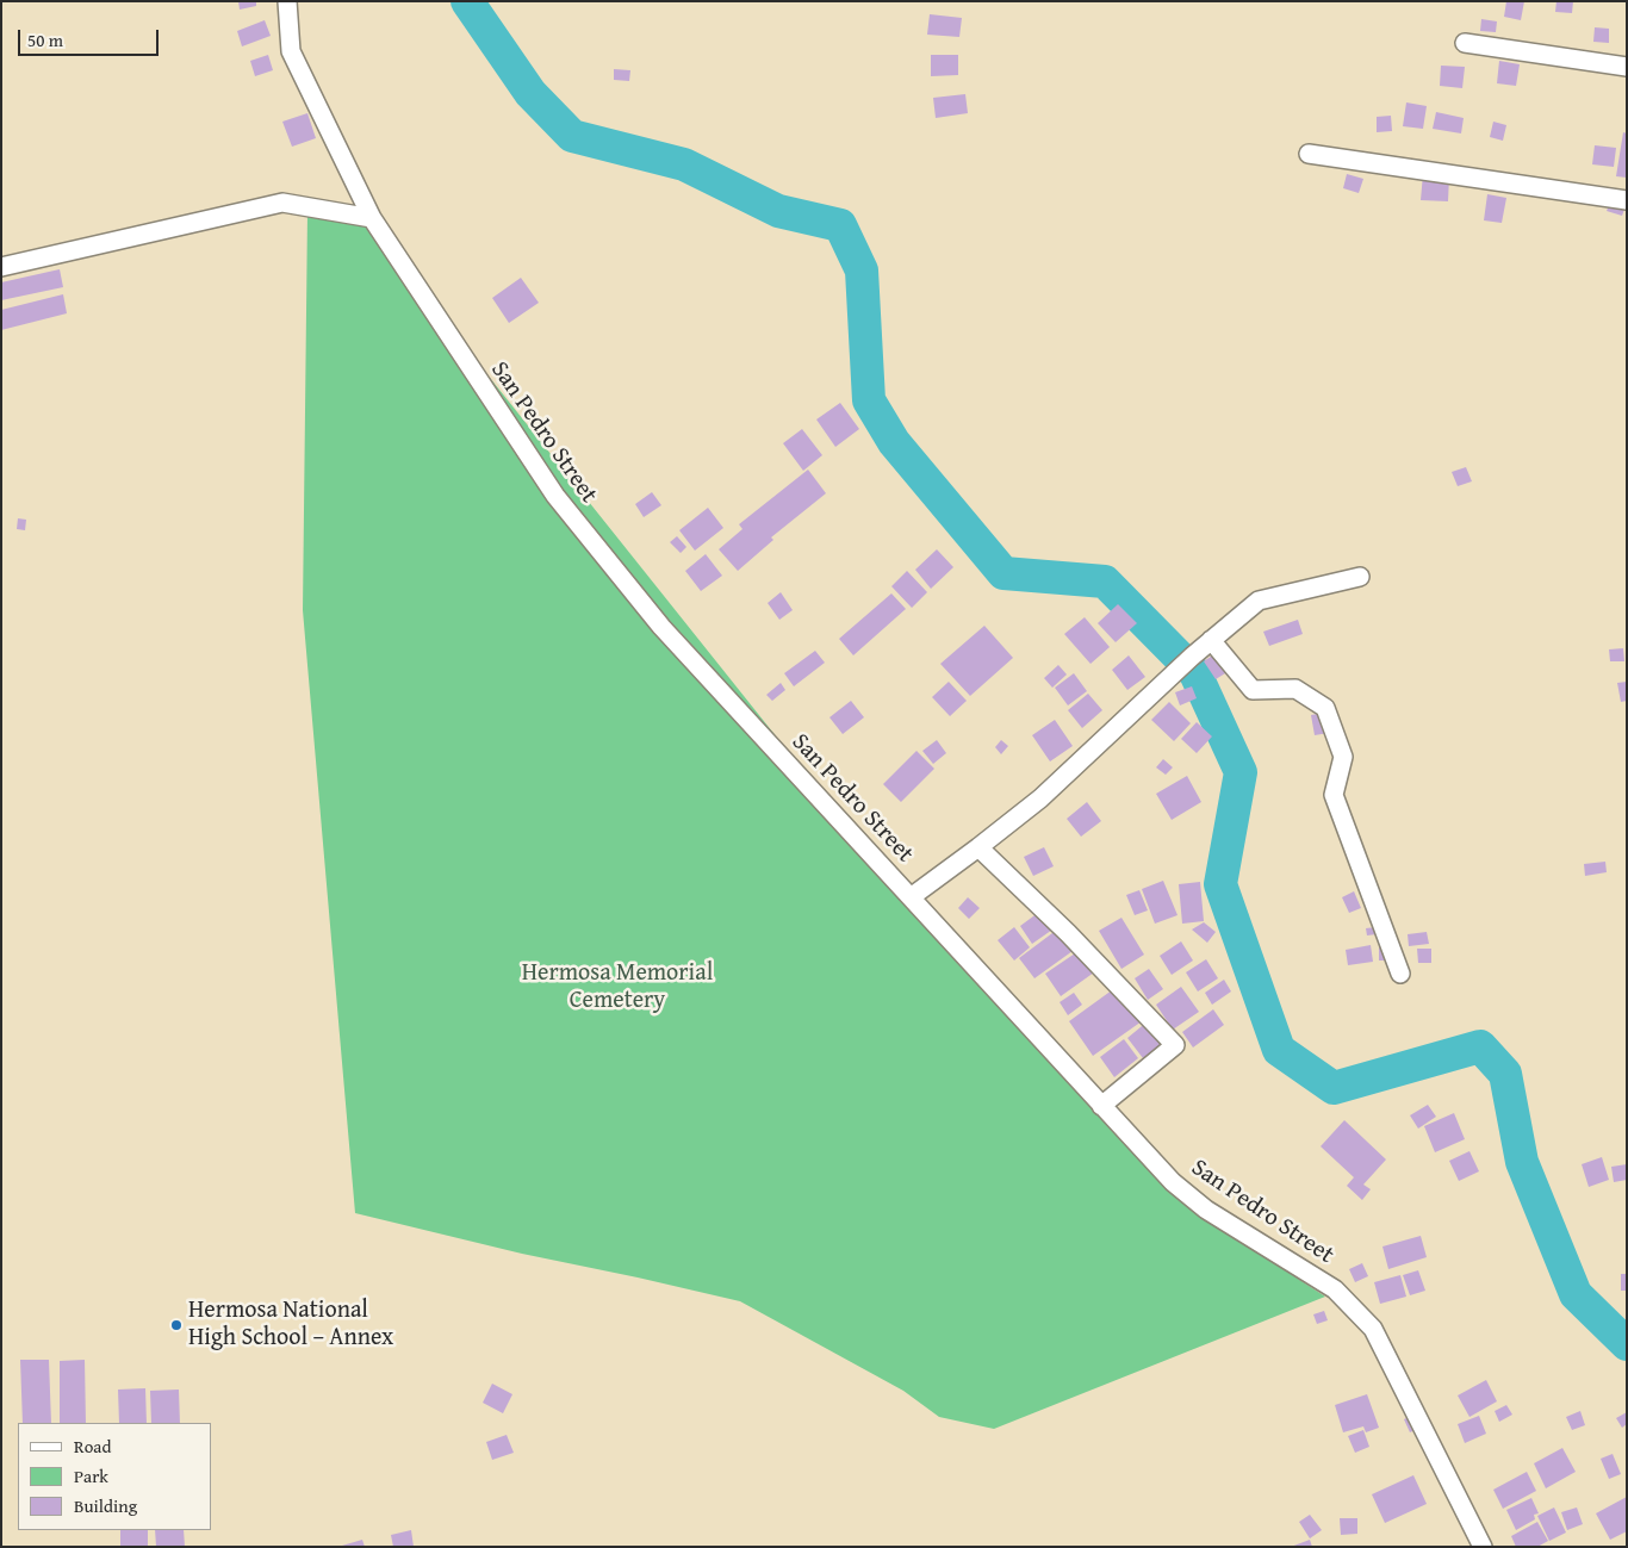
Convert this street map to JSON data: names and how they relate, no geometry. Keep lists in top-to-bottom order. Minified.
{"streets":{"street":["San Pedro Street"]},"parks":["Hermosa Memorial Cemetery"],"places":["Hermosa National High School – Annex"],"legend":["Road","Park","Building"],"scale_bar":"50 m"}
